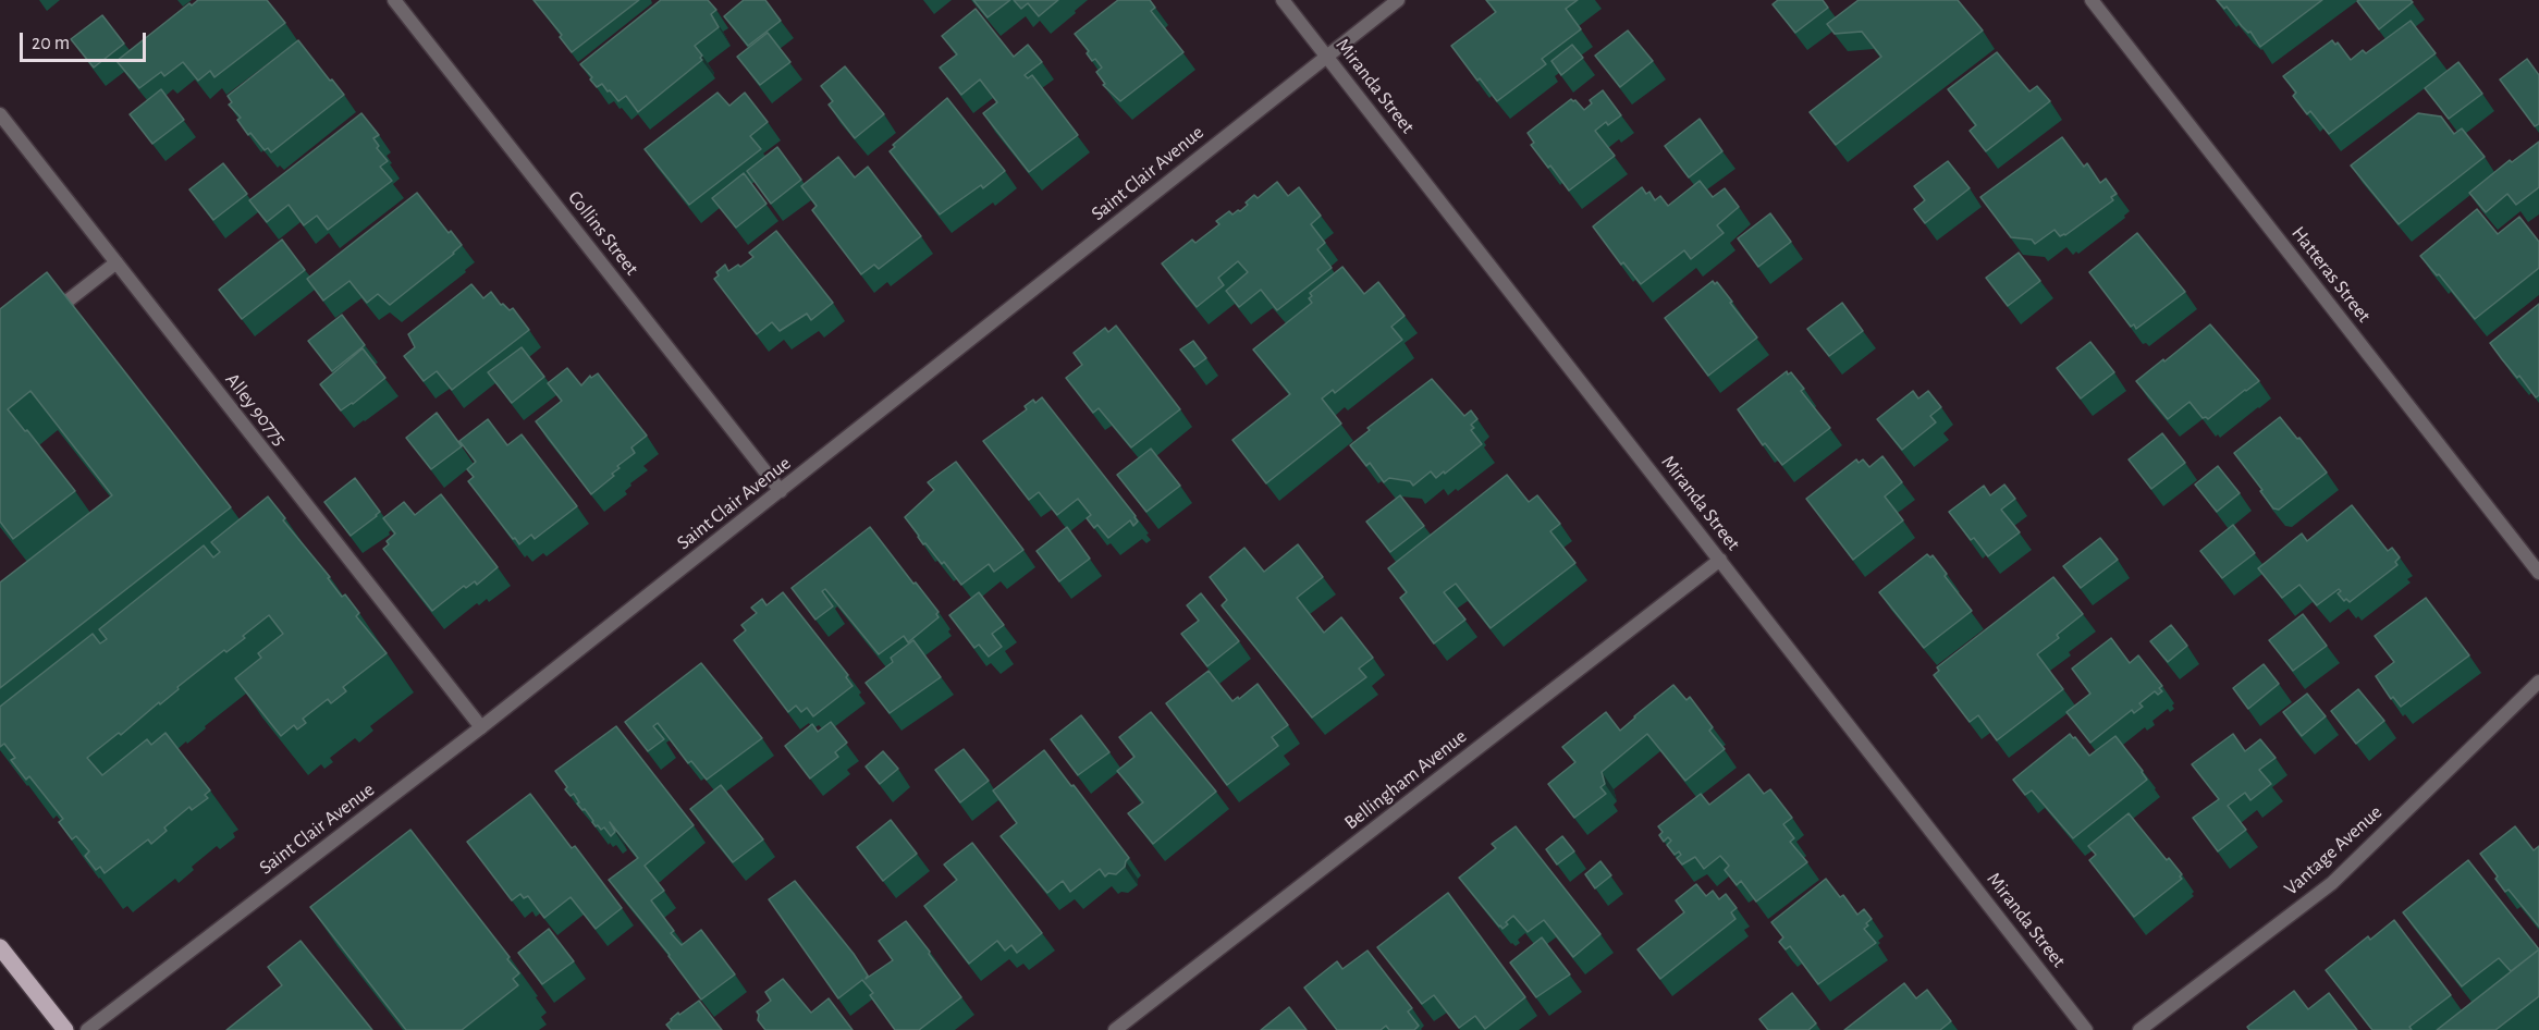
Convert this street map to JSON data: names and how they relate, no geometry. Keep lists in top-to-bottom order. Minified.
{"streets":{"street":["Miranda Street","Saint Clair Avenue","Collins Street","Hatteras Street","Alley 90775","Bellingham Avenue","Vantage Avenue"]},"crossings":[["Miranda Street","Saint Clair Avenue"],["Miranda Street","Bellingham Avenue"],["Saint Clair Avenue","Collins Street"],["Saint Clair Avenue","Alley 90775"]],"scale_bar":"20 m"}
